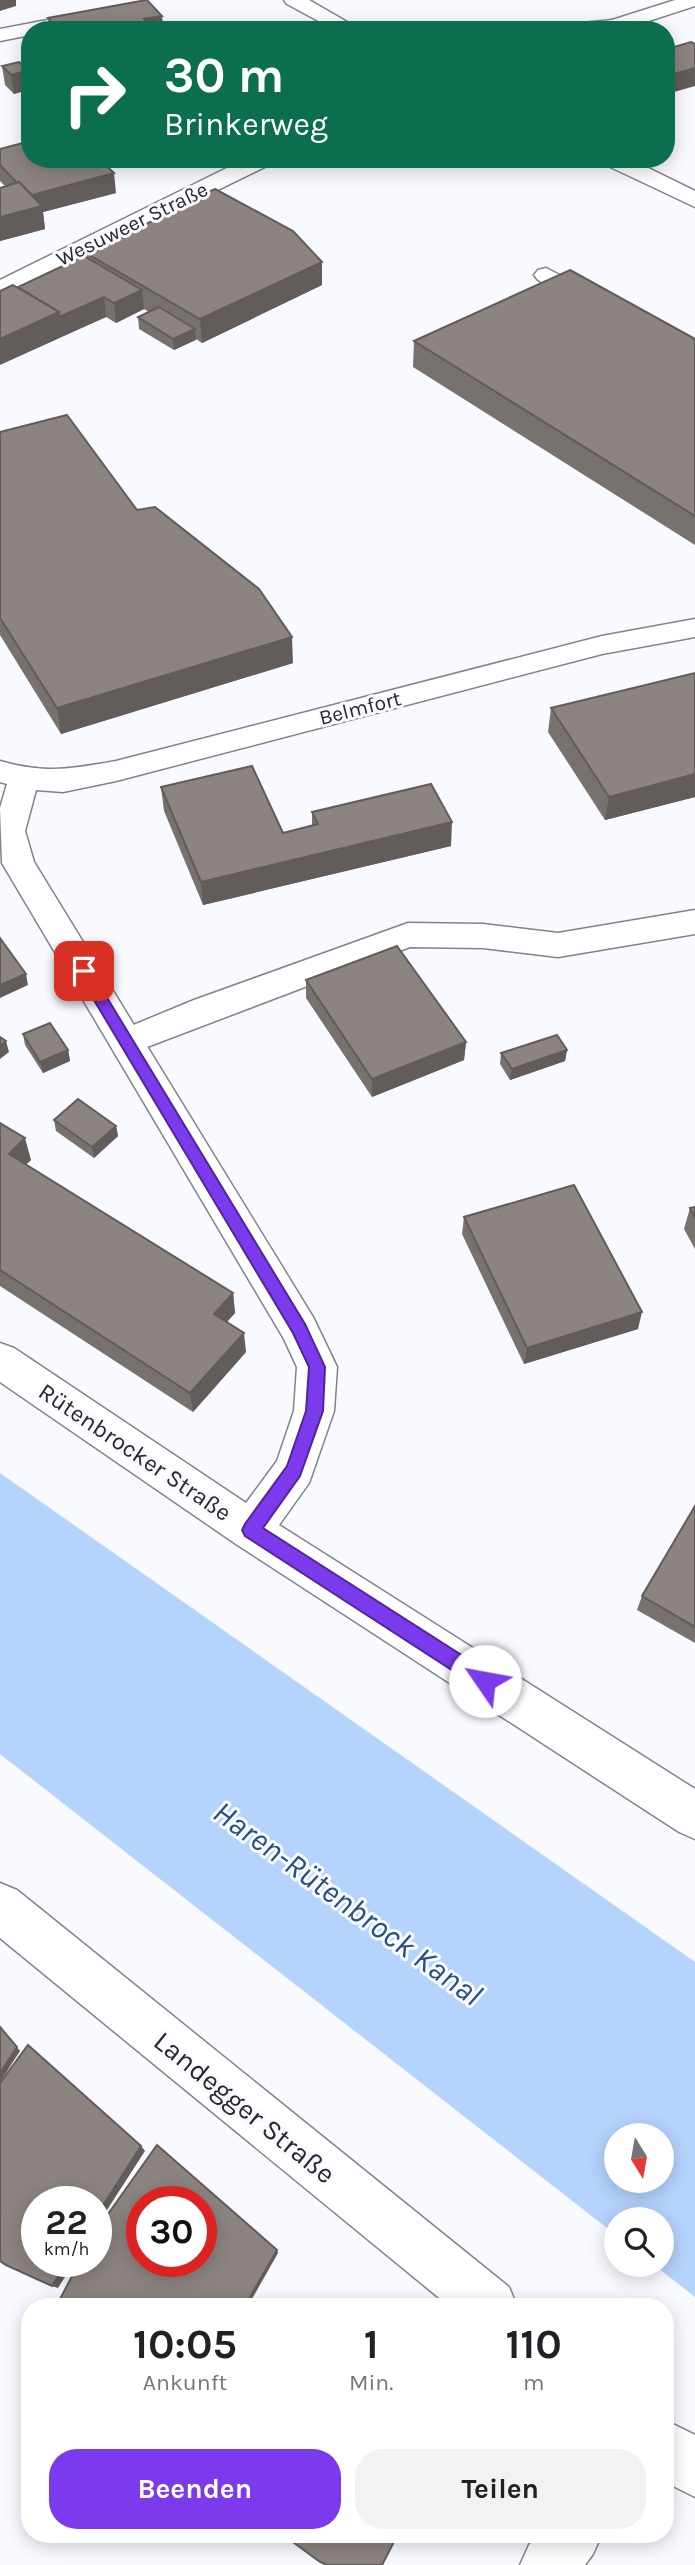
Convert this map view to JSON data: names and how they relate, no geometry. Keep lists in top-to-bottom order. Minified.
{"streets":{"street":["Wesuweer Straße","Belmfort","Rütenbrocker Straße","Landegger Straße"]},"water":["Haren-Rütenbrock Kanal"],"north":"bottom","page":{"turn":["30 m","Brinkerweg"],"speed":"22 km/h","limit":"30","eta":["10:05","Ankunft","1","Min.","110","m"],"buttons":["Beenden","Teilen"]}}
